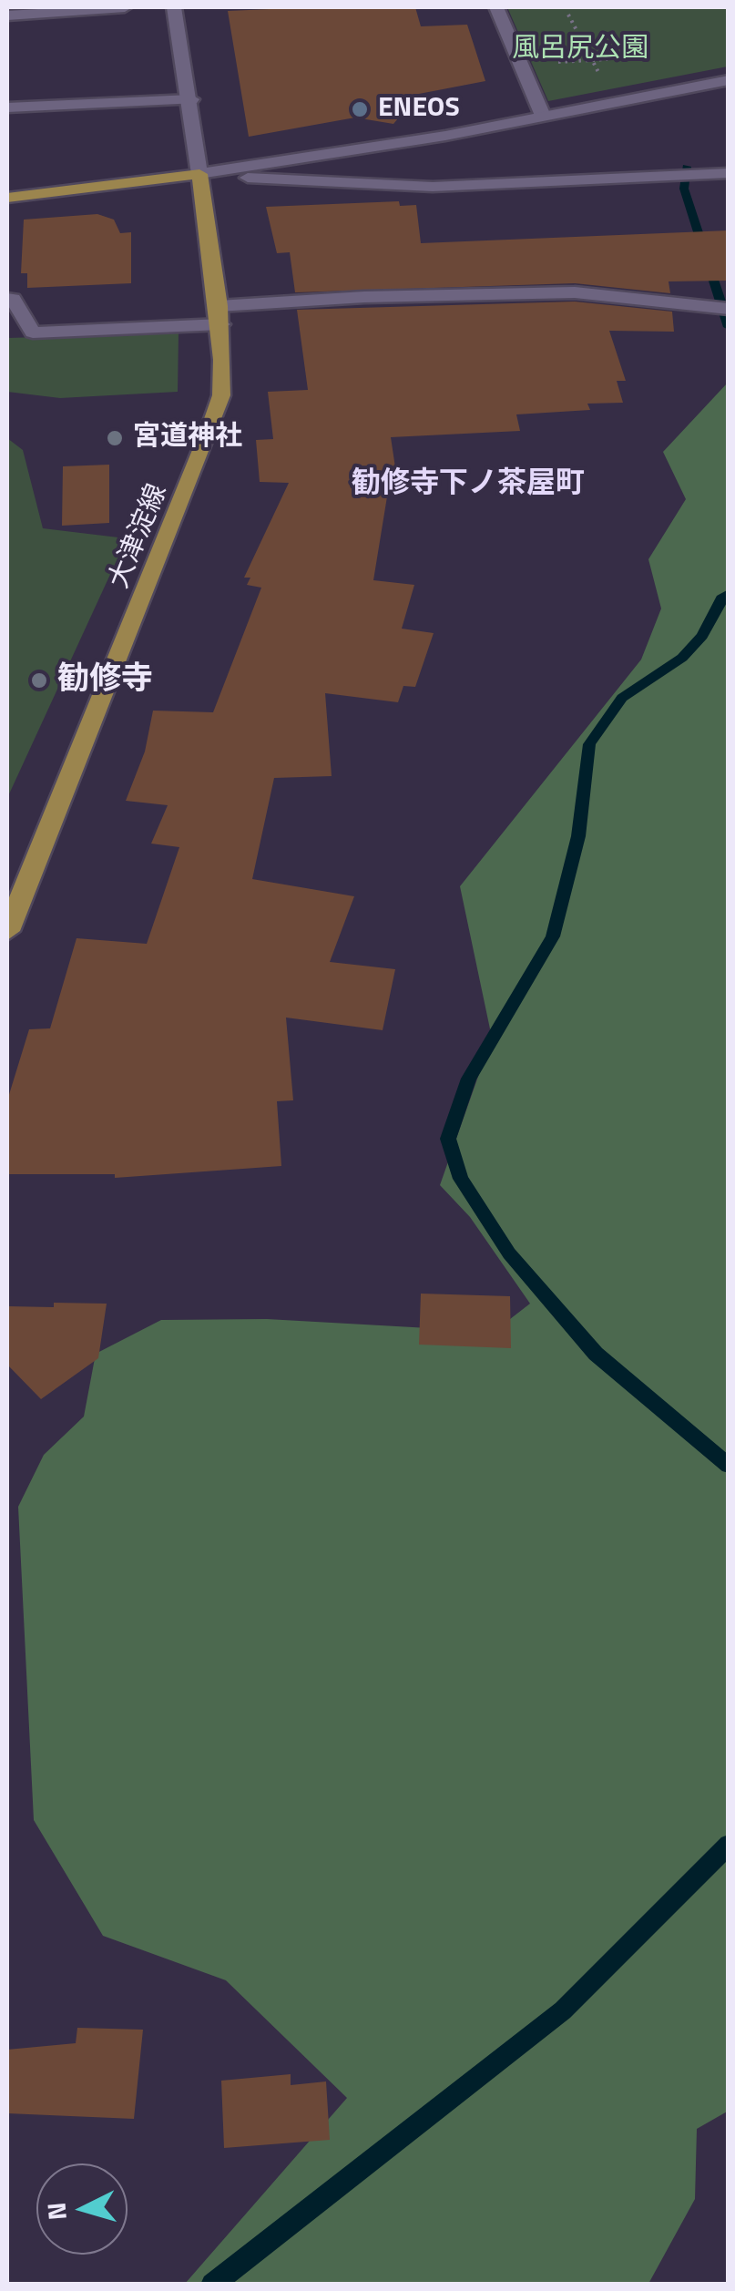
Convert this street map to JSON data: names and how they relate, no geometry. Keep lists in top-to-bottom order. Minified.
{"streets":{"main road":["大津淀線"]},"districts":["勧修寺下ノ茶屋町"],"parks":["風呂尻公園"],"places":["ENEOS","宮道神社","勧修寺"],"north":"left"}
